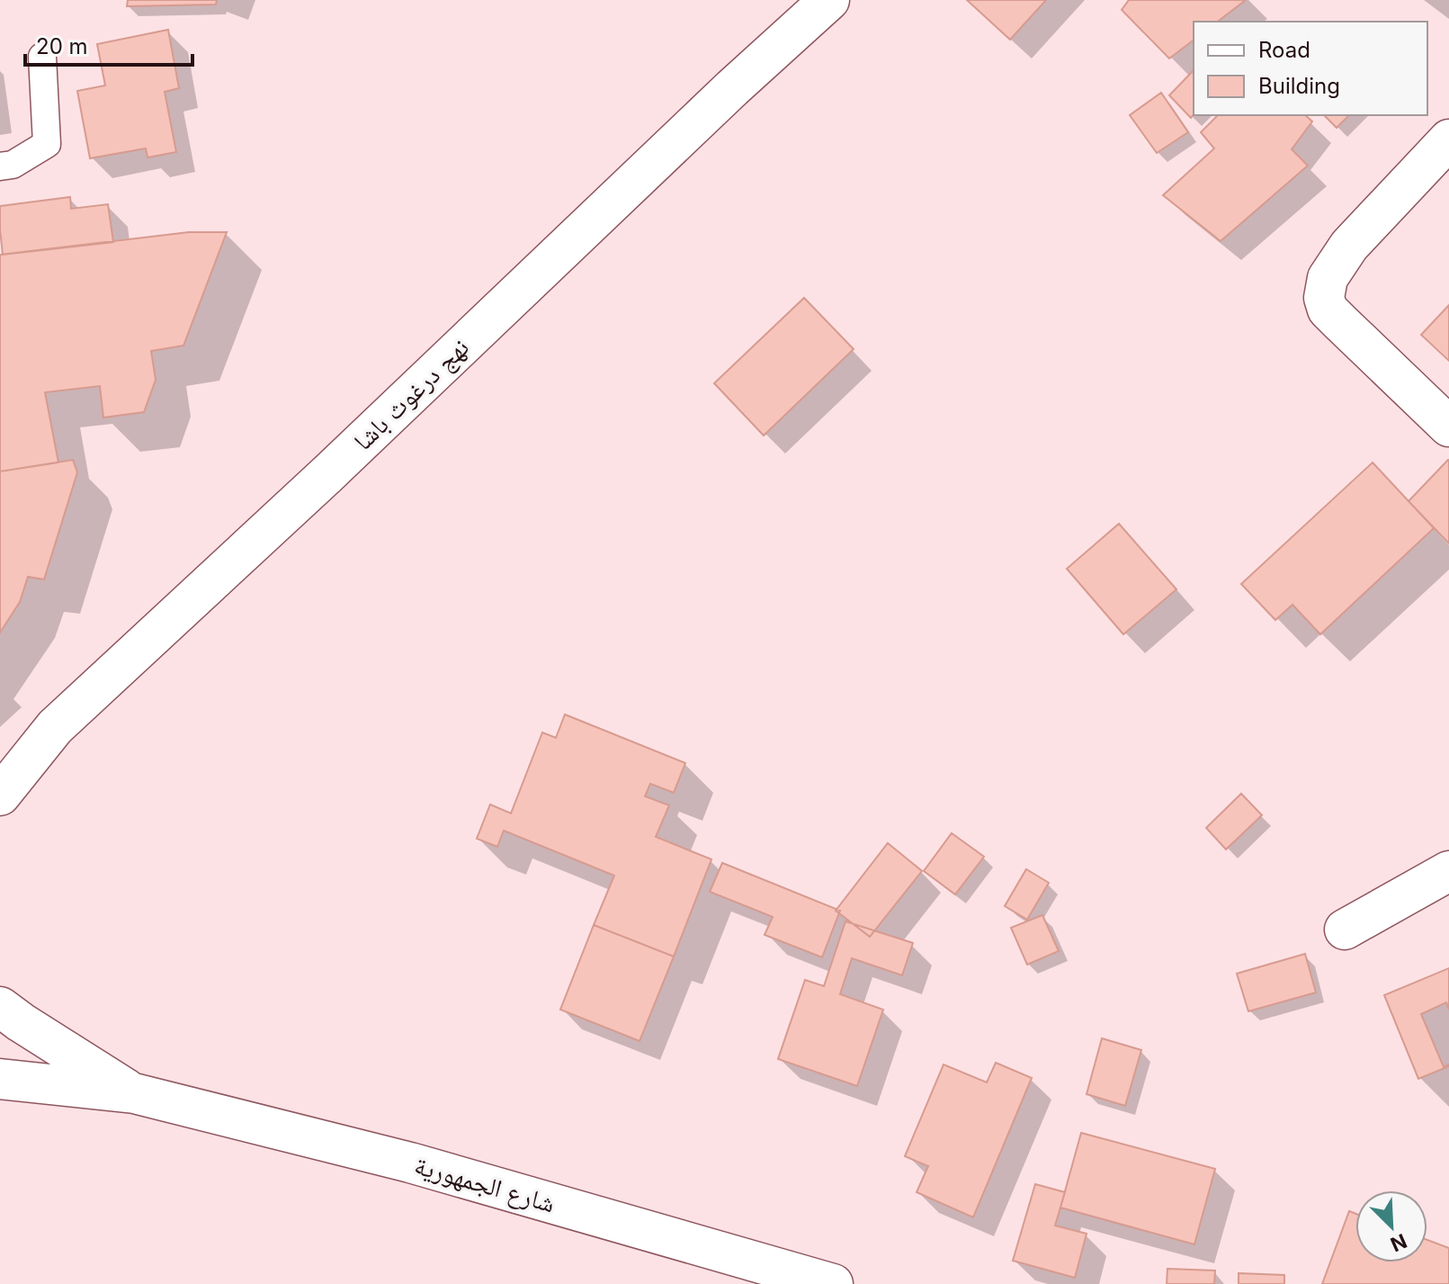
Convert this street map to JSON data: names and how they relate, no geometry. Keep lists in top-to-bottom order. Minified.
{"streets":{"main road":["نهج درغوث باشا","شارع الجمهورية"]},"legend":["Road","Building"],"scale_bar":"20 m","north":"bottom right"}
